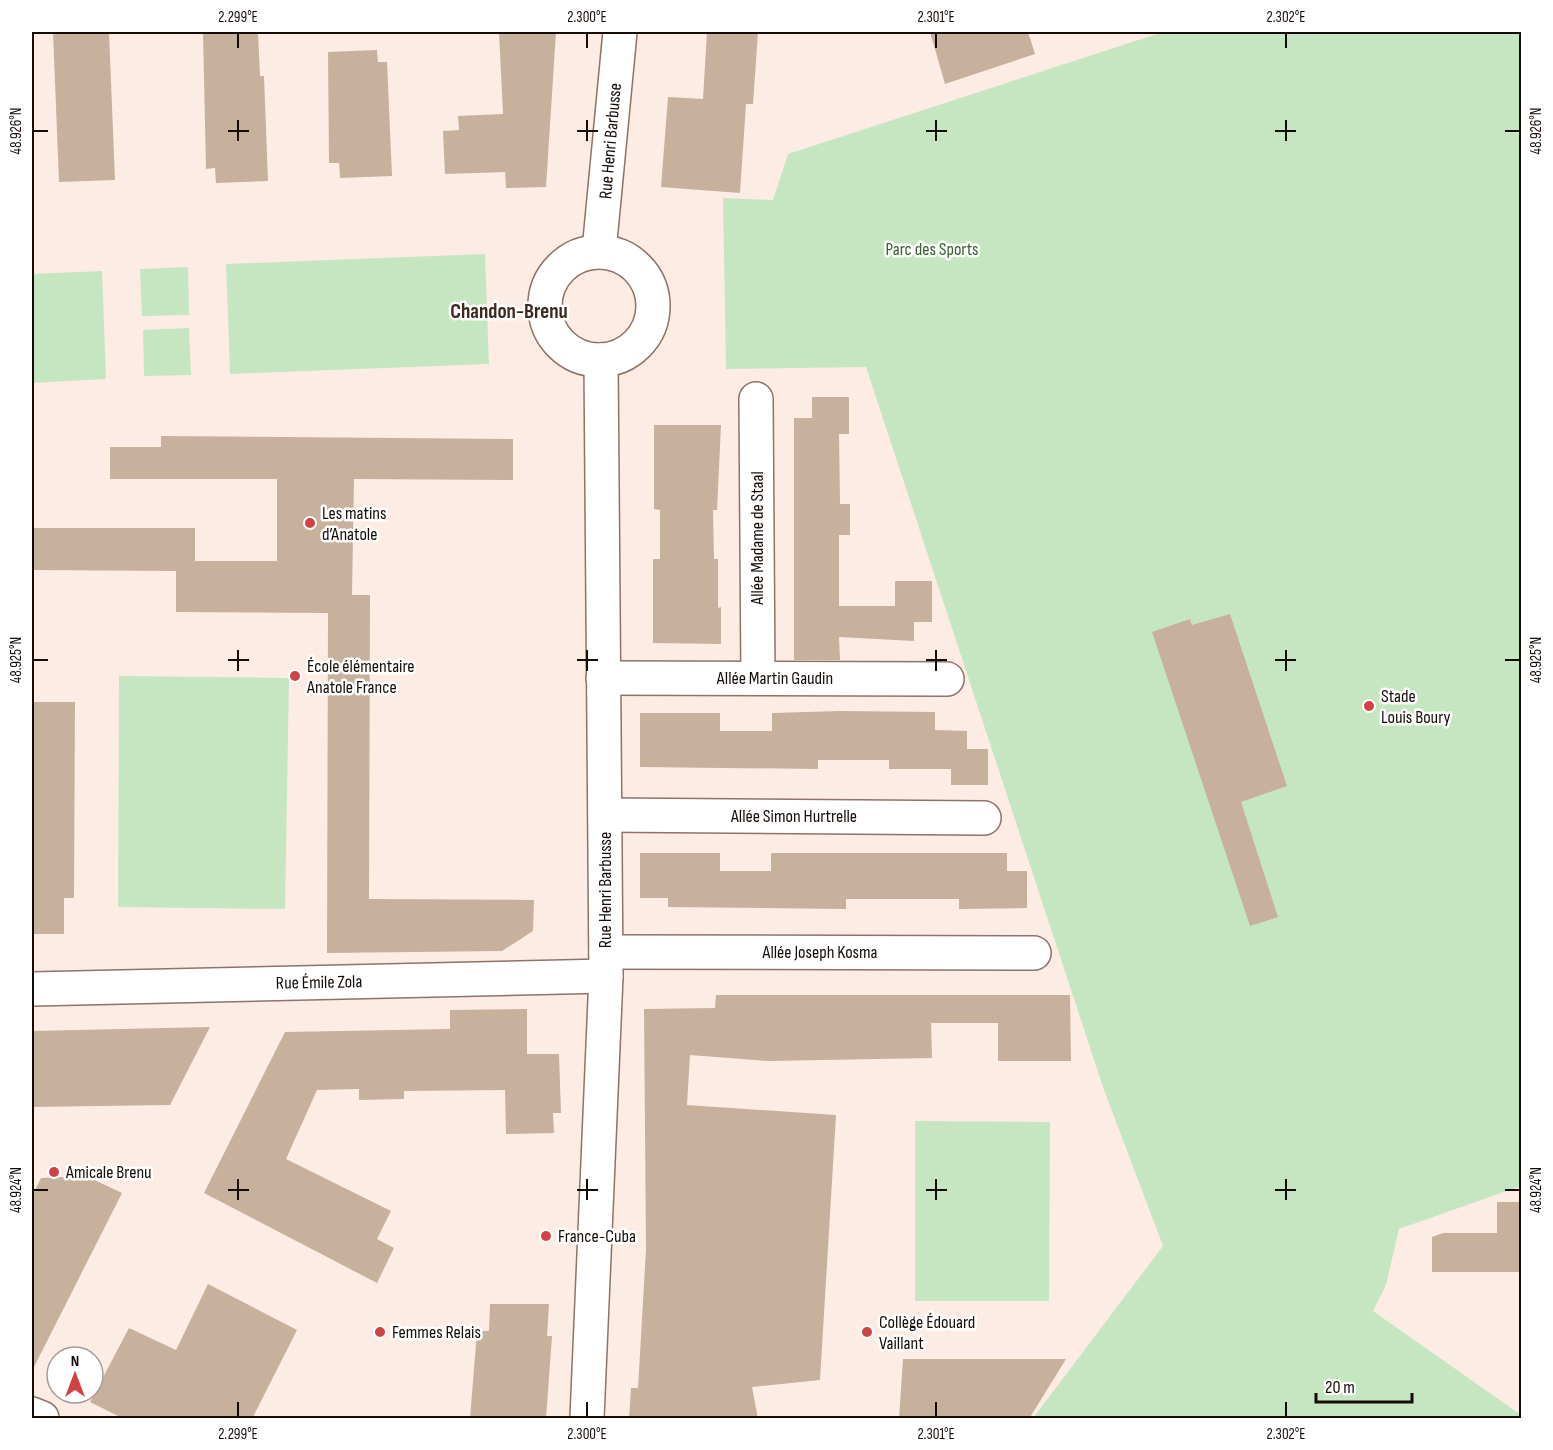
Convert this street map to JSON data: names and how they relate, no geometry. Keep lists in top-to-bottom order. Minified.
{"streets":{"street":["Rue Henri Barbusse","Allée Madame de Staal","Allée Martin Gaudin","Allée Simon Hurtrelle","Allée Joseph Kosma","Rue Émile Zola"]},"crossings":[["Rue Henri Barbusse","Allée Martin Gaudin"],["Rue Henri Barbusse","Allée Simon Hurtrelle"],["Rue Henri Barbusse","Allée Joseph Kosma"],["Rue Henri Barbusse","Rue Émile Zola"],["Allée Madame de Staal","Allée Martin Gaudin"],["Allée Joseph Kosma","Rue Émile Zola"]],"districts":["Chandon-Brenu"],"parks":["Parc des Sports"],"places":["Les matins d’Anatole","École élémentaire Anatole France","Stade Louis Boury","Amicale Brenu","France-Cuba","Femmes Relais","Collège Édouard Vaillant"],"scale_bar":"20 m","north":"top","coordinates":["2.299°E","2.300°E","2.301°E","2.302°E","48.926°N","48.925°N","48.924°N"]}
